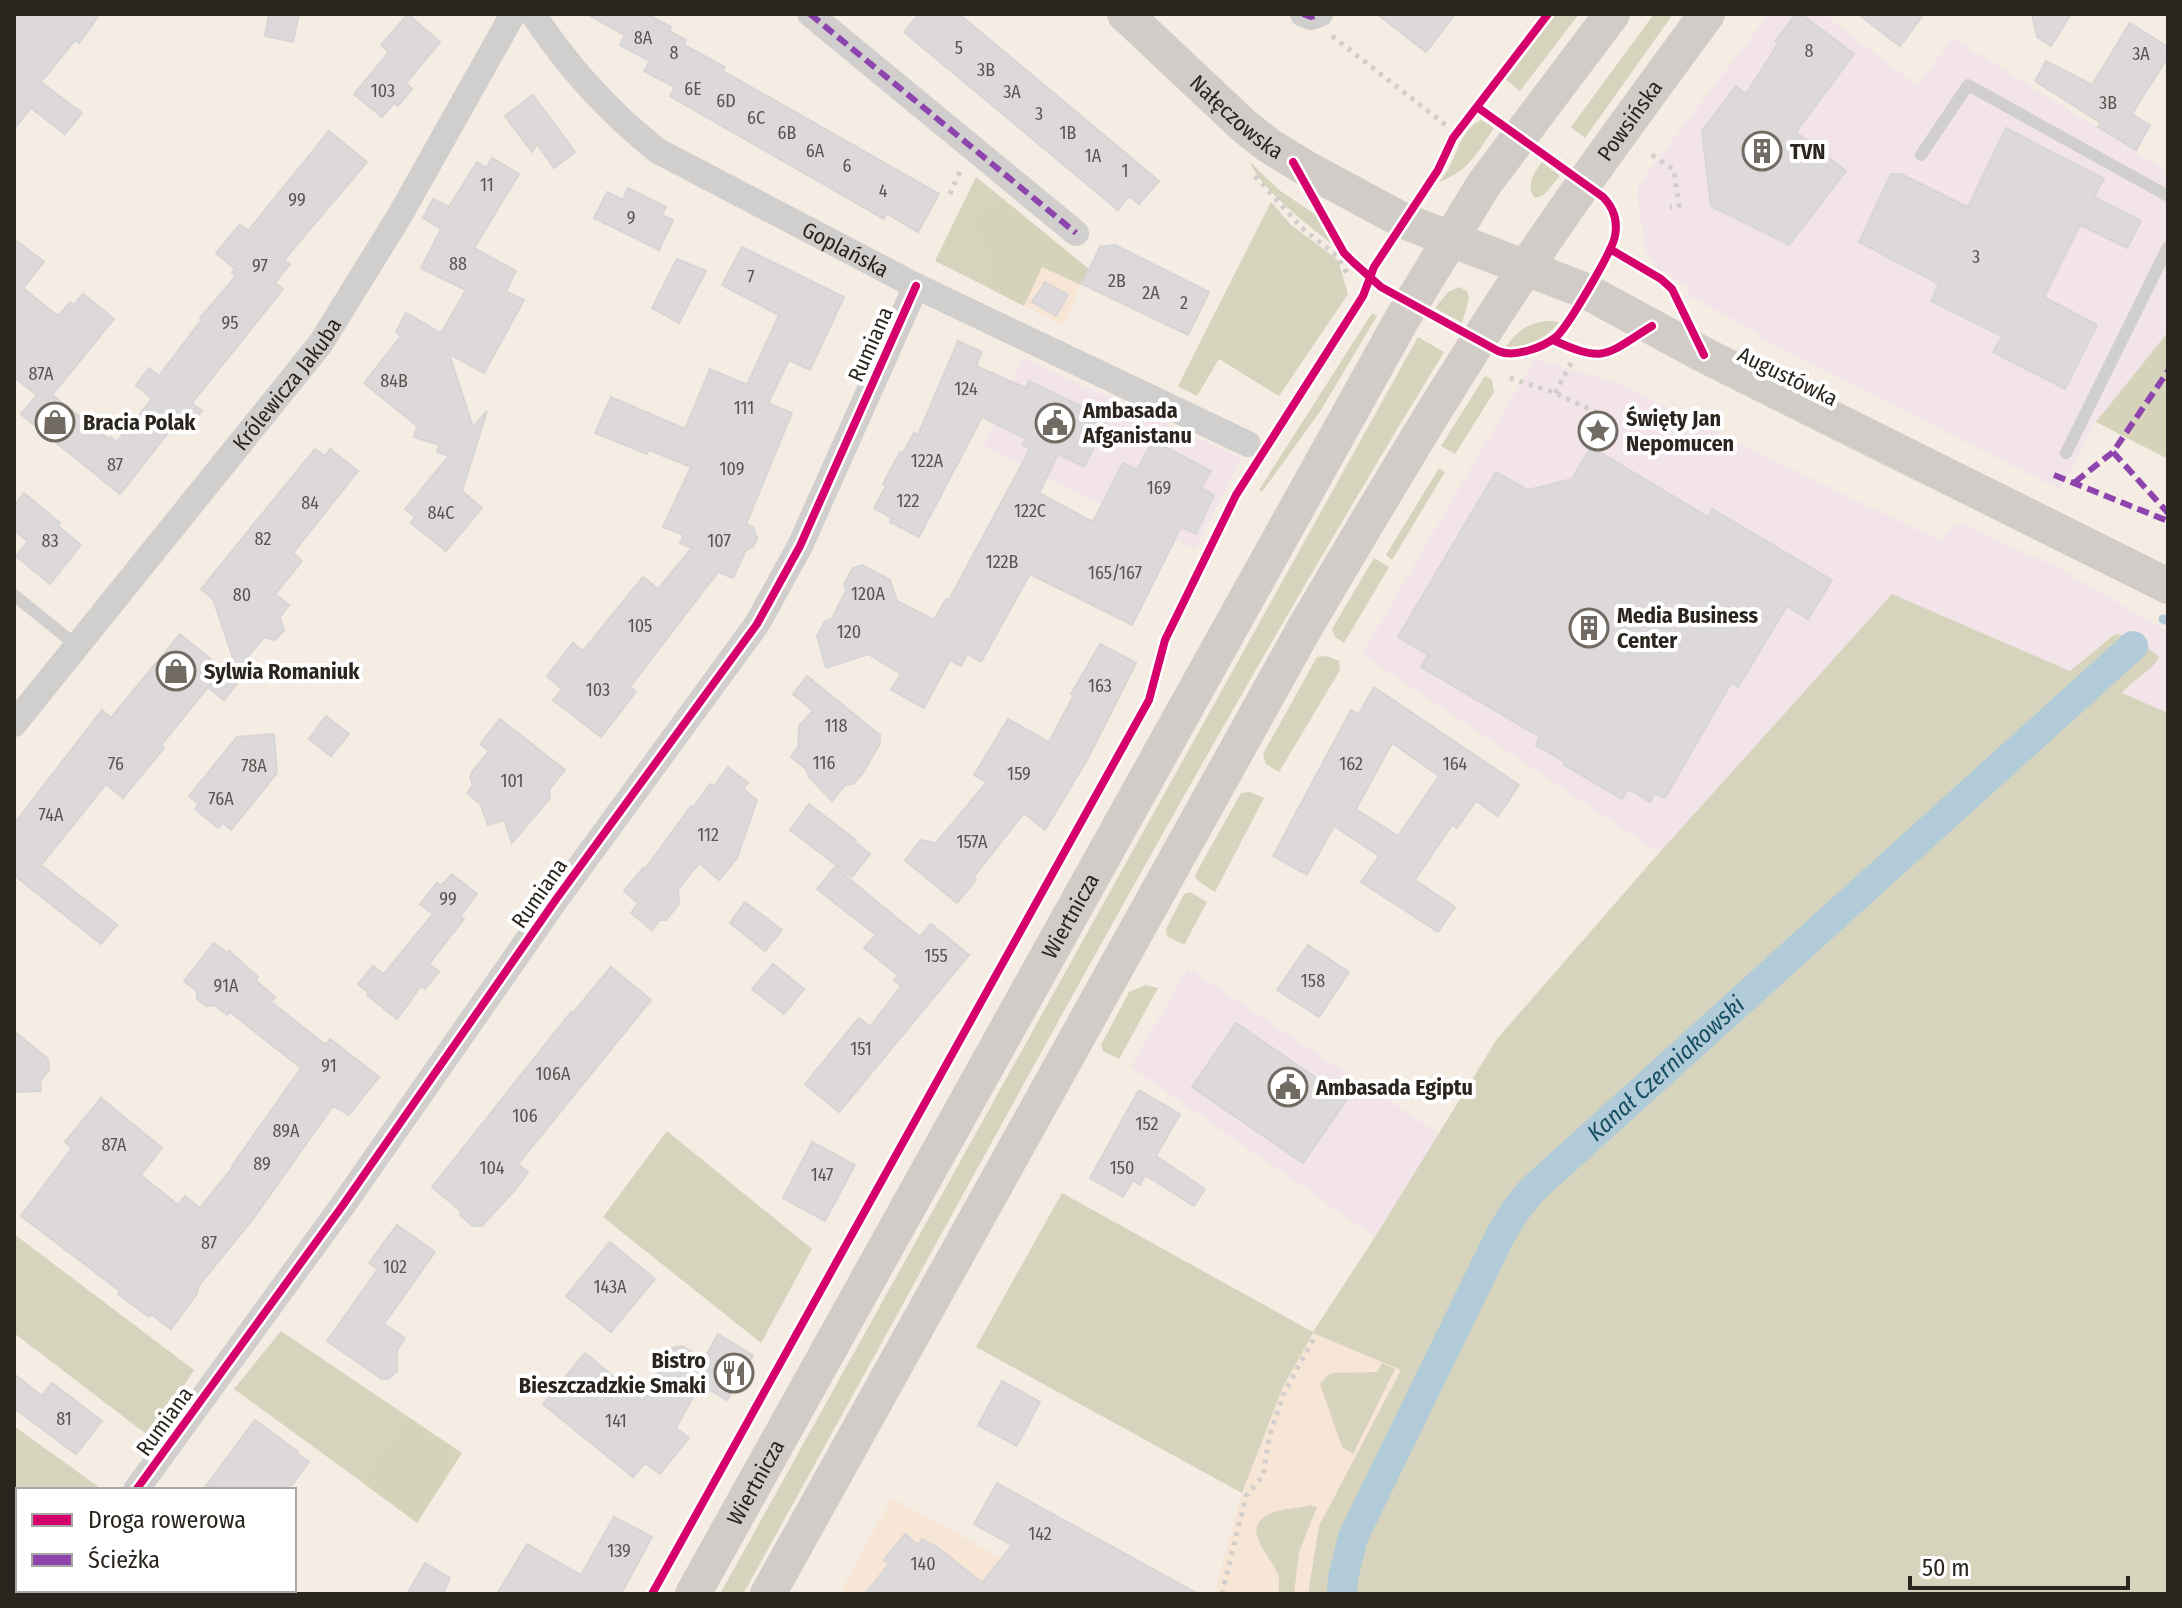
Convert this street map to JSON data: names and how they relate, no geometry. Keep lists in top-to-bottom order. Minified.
{"streets":{"main road":["Nałęczowska","Powsińska","Augustówka","Wiertnicza"],"street":["Goplańska","Rumiana","Królewicza Jakuba"]},"crossings":[["Nałęczowska","Powsińska"],["Nałęczowska","Augustówka"],["Nałęczowska","Wiertnicza"],["Powsińska","Augustówka"],["Goplańska","Rumiana"]],"water":["Kanał Czerniakowski"],"places":{"building":["TVN","Media Business Center"],"shop":["Bracia Polak","Sylwia Romaniuk"],"public building":["Ambasada Afganistanu","Ambasada Egiptu"],"place":["Święty Jan Nepomucen"],"restaurant":["Bistro Bieszczadzkie Smaki"]},"house_numbers":["8A","5","8","8","3A","3B","6E","103","3A","6D","3B","3","6C","6B","1B","6A","1A","6","1","11","4","99","9","3","88","97","7","2B","2A","2","95","87A","84B","124","111","122A","87","109","169","122","84","122C","84C","82","83","107","122B","165/167","120A","80","105","120","163","103","118","116","76","162","164","78A","159","101","76A","74A","112","157A","99","155","158","91A","151","91","106A","106","152","89A","87A","89","104","150","147","87","102","143A","81","141","142","139","140"],"legend":["Droga rowerowa","Ścieżka"],"scale_bar":"50 m"}
